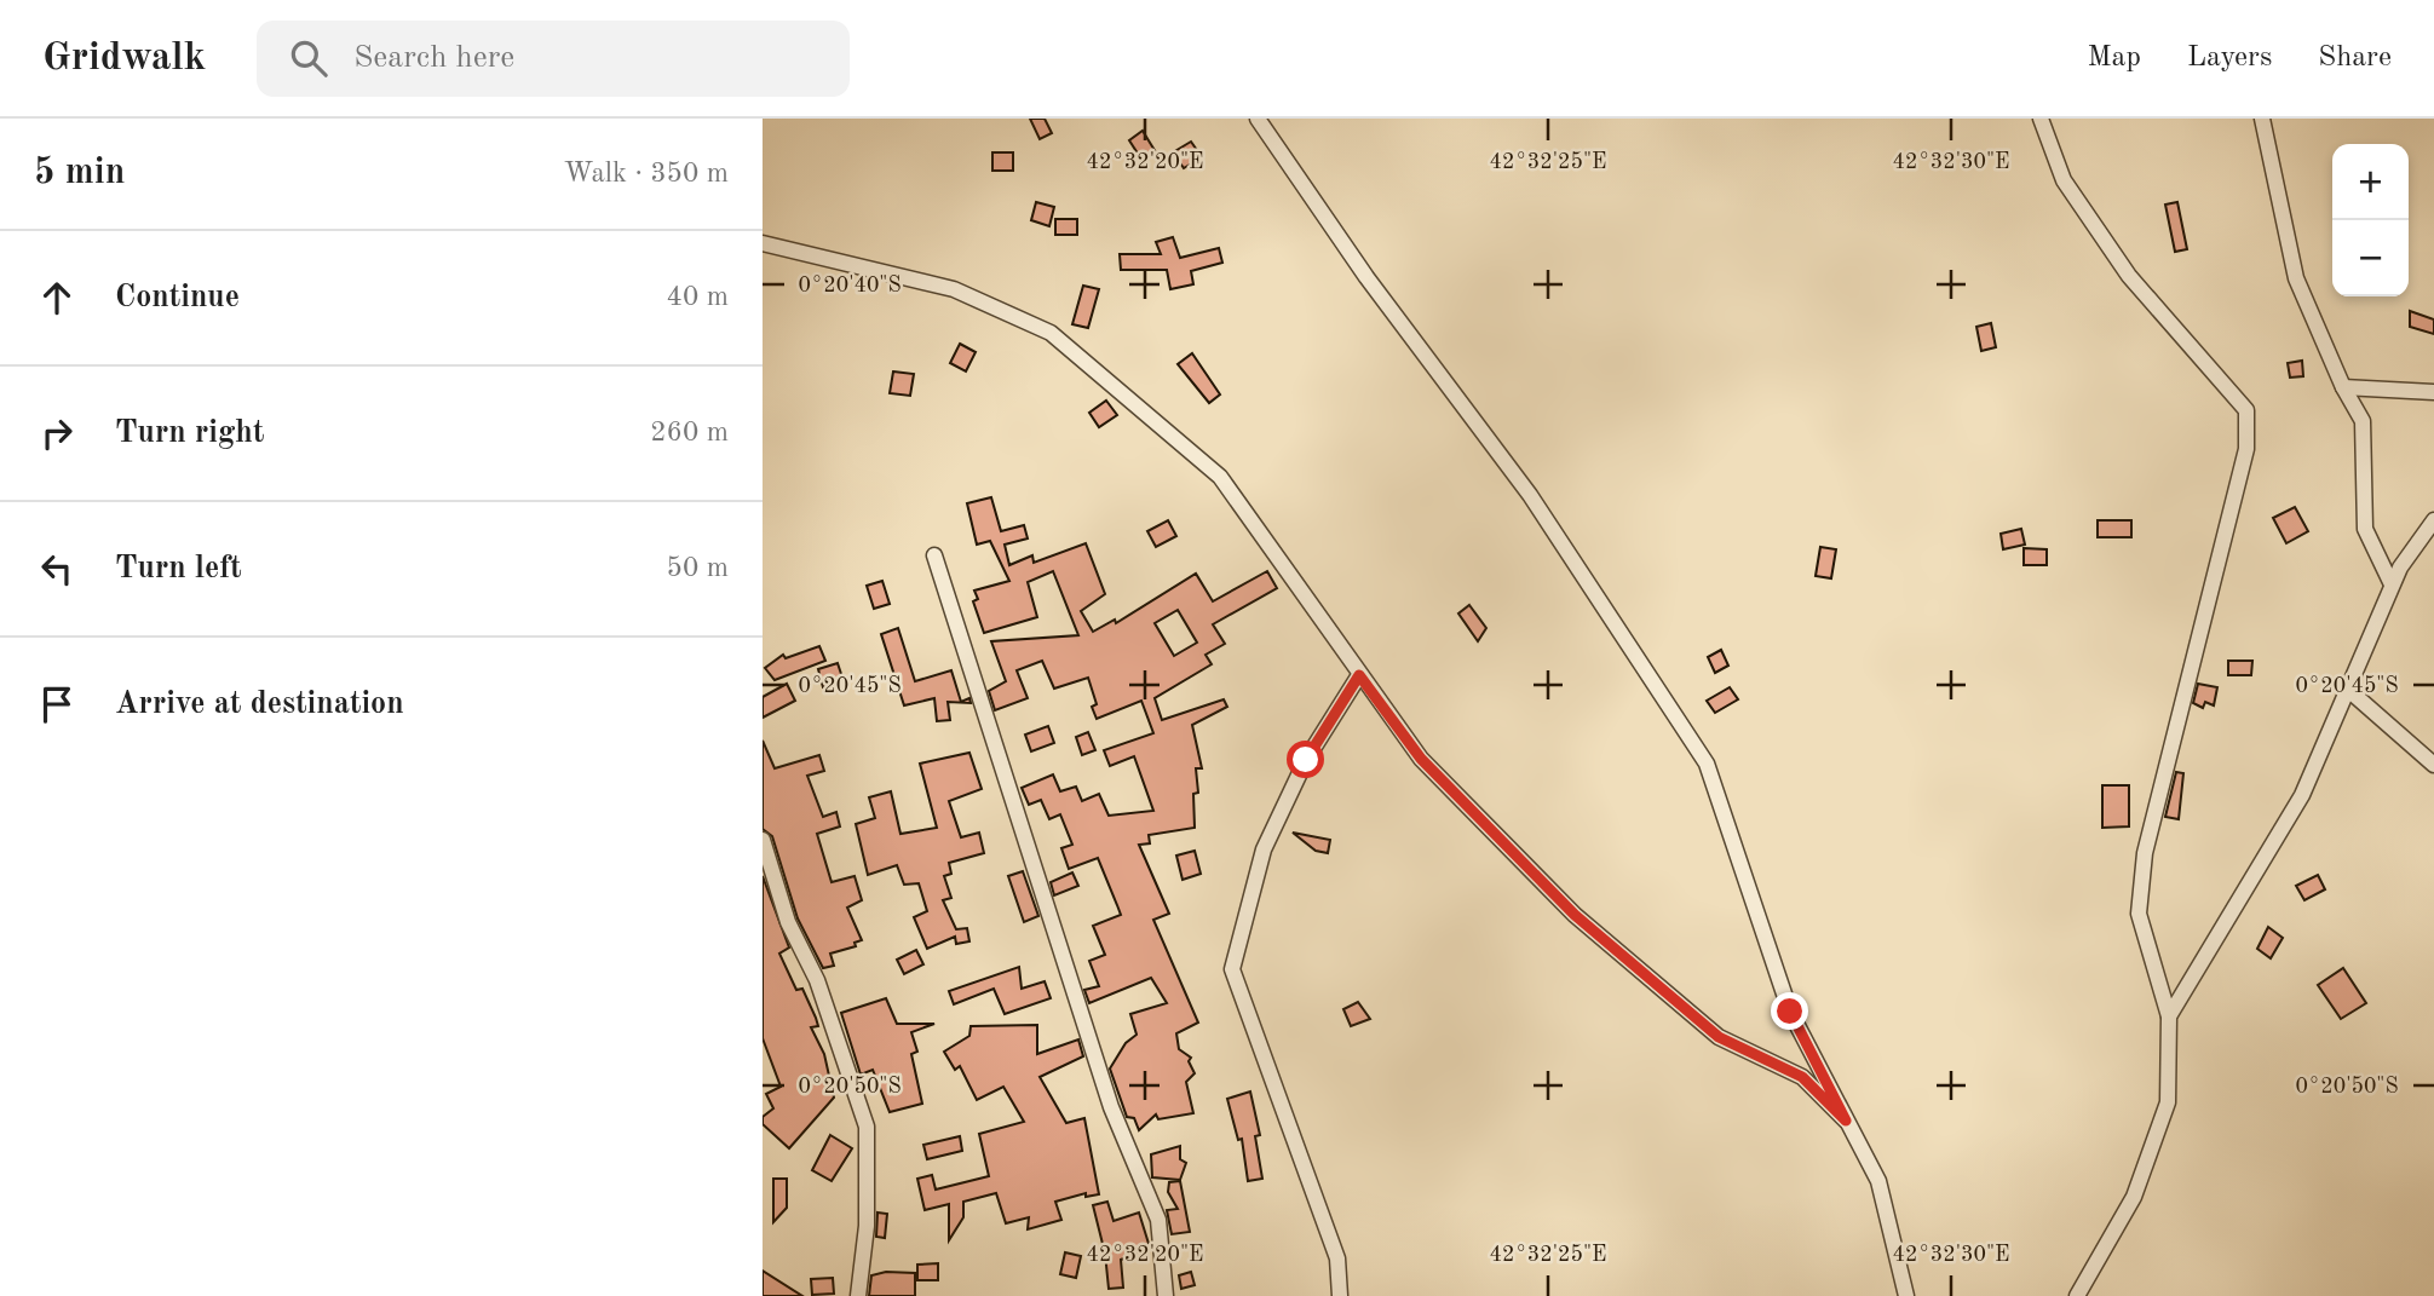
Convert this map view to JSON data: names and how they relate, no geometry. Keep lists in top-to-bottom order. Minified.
{"page":{"header":"Gridwalk","search":"Search here","nav":["Map","Layers","Share"],"heading":["5 min","Walk · 350 m"],"map_buttons":["+","−"],"list":[["Continue","40 m"],["Turn right","260 m"],["Turn left","50 m"],"Arrive at destination"]},"coordinates":["42°32'20\"E","42°32'25\"E","42°32'30\"E","0°20'40\"S","0°20'45\"S","0°20'50\"S"]}
